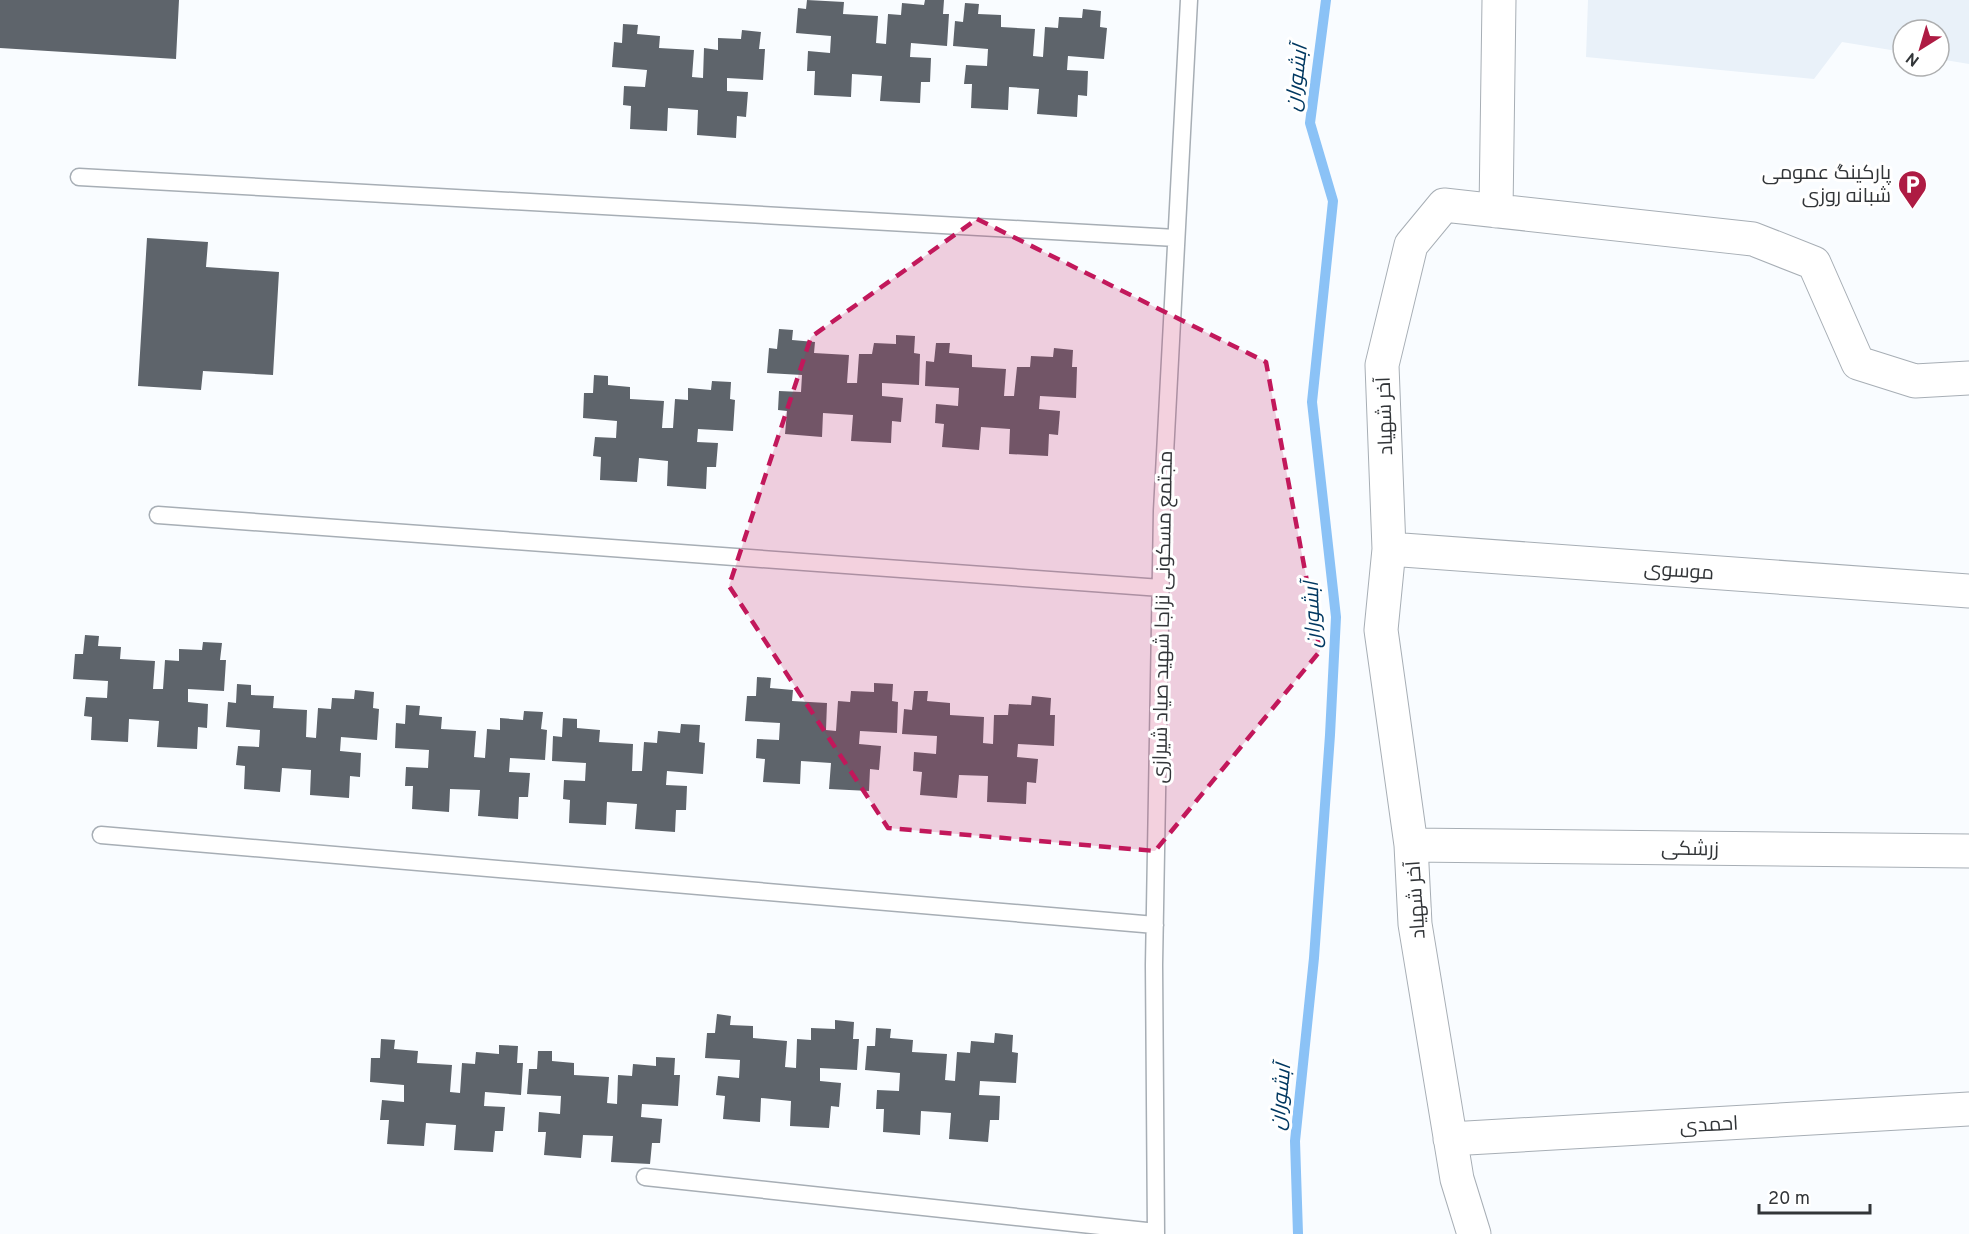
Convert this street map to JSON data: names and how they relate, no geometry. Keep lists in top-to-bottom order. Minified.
{"streets":{"street":["آخر شهیاد","موسوی","زرشکی","احمدی"],"lane":["مجتمع مسکونی نزاجا شهید صیاد شیرازی"]},"crossings":[["آخر شهیاد","موسوی"],["آخر شهیاد","زرشکی"],["آخر شهیاد","احمدی"]],"water":["آبشوران"],"places":{"parking":["پارکینگ عمومی شبانه روزی"]},"scale_bar":"20 m","north":"bottom left"}
